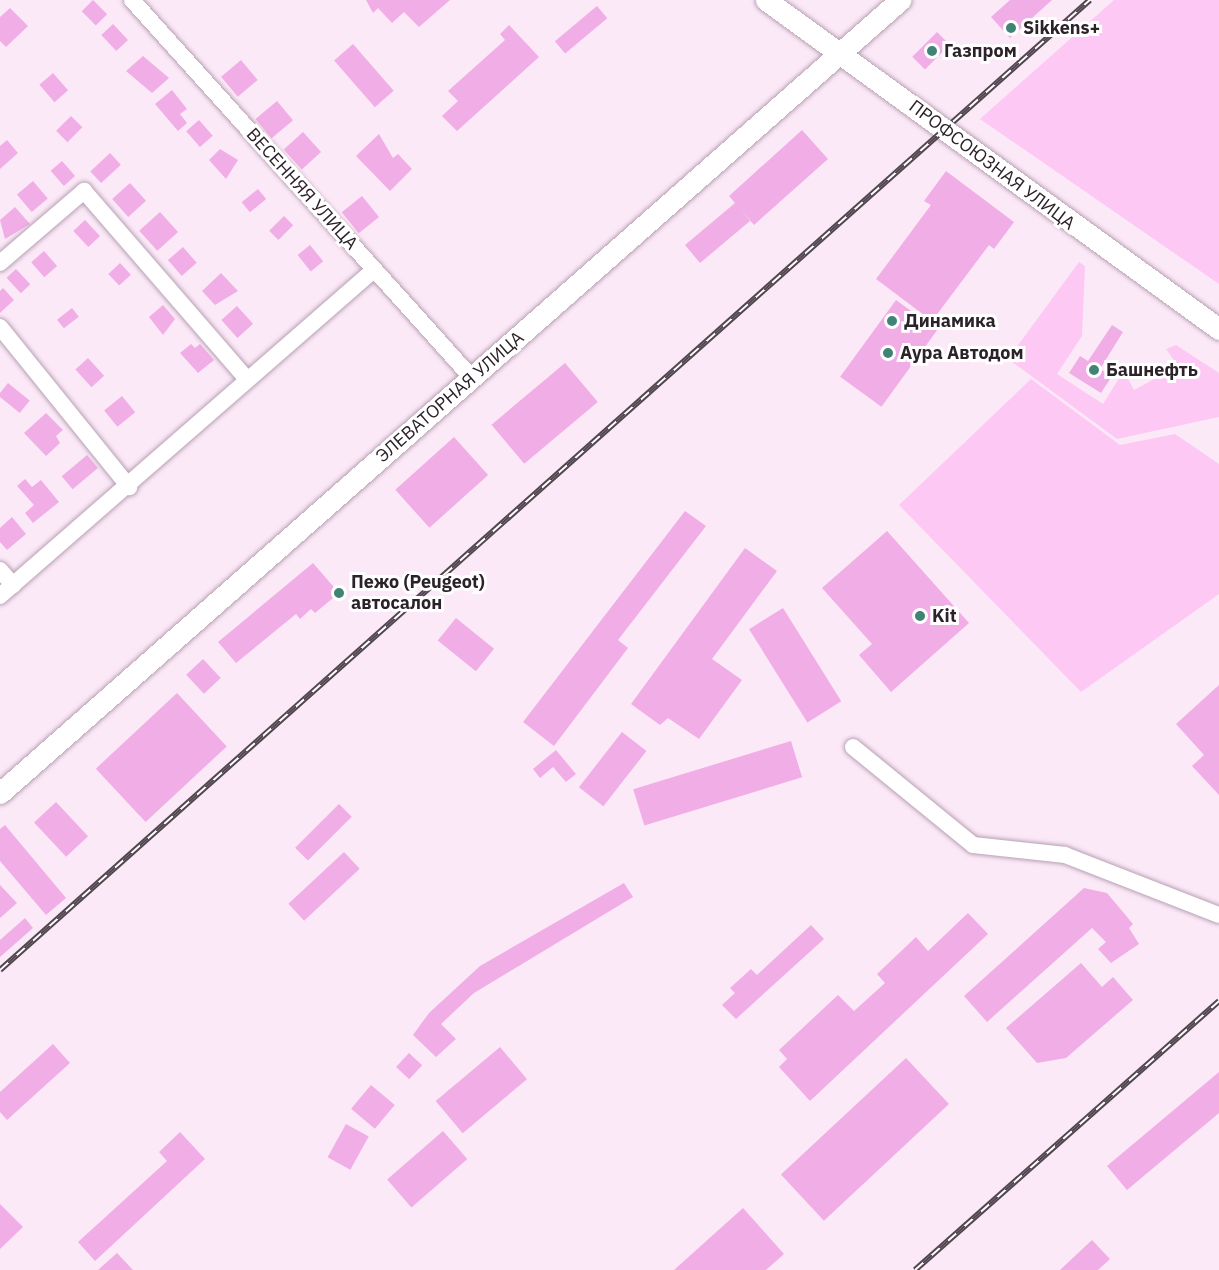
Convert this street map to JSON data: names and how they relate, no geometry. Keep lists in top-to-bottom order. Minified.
{"streets":{"main road":["ПРОФСОЮЗНАЯ УЛИЦА","ЭЛЕВАТОРНАЯ УЛИЦА"],"street":["ВЕСЕННЯЯ УЛИЦА"]},"crossings":[["ПРОФСОЮЗНАЯ УЛИЦА","ЭЛЕВАТОРНАЯ УЛИЦА"],["ВЕСЕННЯЯ УЛИЦА","ЭЛЕВАТОРНАЯ УЛИЦА"]],"places":["Sikkens+","Газпром","Динамика","Аура Автодом","Башнефть","Пежо (Peugeot) автосалон","Kit"]}
